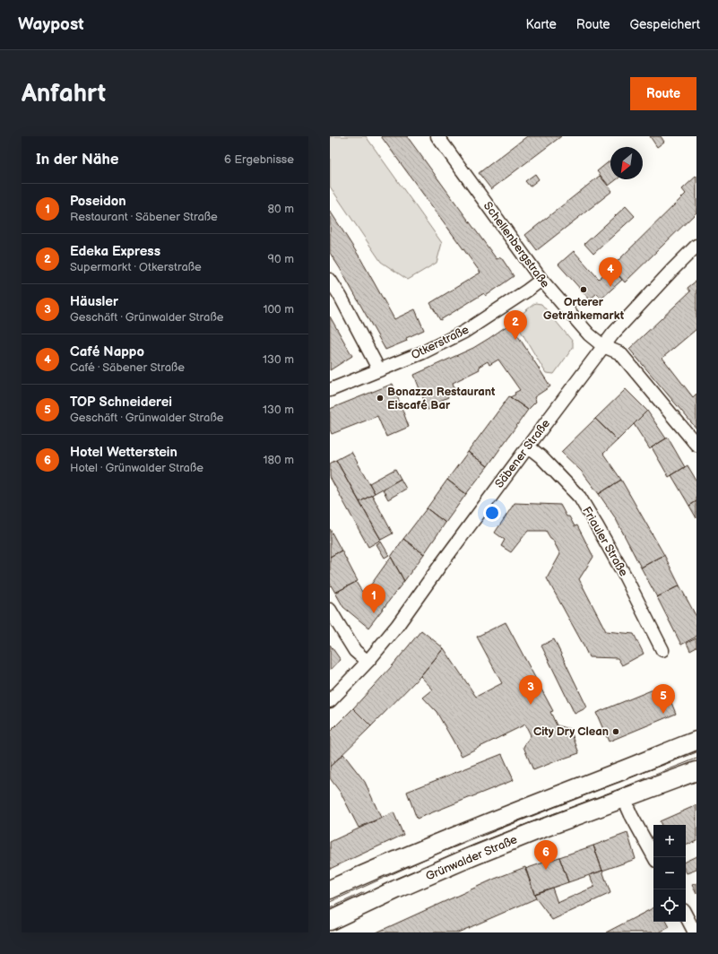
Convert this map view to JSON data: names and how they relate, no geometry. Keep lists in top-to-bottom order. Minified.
{"streets":{"main road":["Grünwalder Straße"],"street":["Schellenbergstraße","Otkerstraße","Säbener Straße","Friauler Straße"]},"crossings":[["Schellenbergstraße","Otkerstraße"],["Schellenbergstraße","Säbener Straße"],["Säbener Straße","Friauler Straße"]],"places":["Orterer Getränkemarkt","Bonazza Restaurant Eiscafé Bar","City Dry Clean"],"north":"bottom left","page":{"header":"Waypost","nav":["Karte","Route","Gespeichert"],"buttons":"Route","title":"Anfahrt","heading":["In der Nähe","6 Ergebnisse"],"list":[{"mark":"1","name":"Poseidon","note":"Restaurant · Säbener Straße","value":"80 m"},{"mark":"2","name":"Edeka Express","note":"Supermarkt · Otkerstraße","value":"90 m"},{"mark":"3","name":"Häusler","note":"Geschäft · Grünwalder Straße","value":"100 m"},{"mark":"4","name":"Café Nappo","note":"Café · Säbener Straße","value":"130 m"},{"mark":"5","name":"TOP Schneiderei","note":"Geschäft · Grünwalder Straße","value":"130 m"},{"mark":"6","name":"Hotel Wetterstein","note":"Hotel · Grünwalder Straße","value":"180 m"}],"pins":["4","2","1","3","5","6"],"map_buttons":["+","−"]}}
